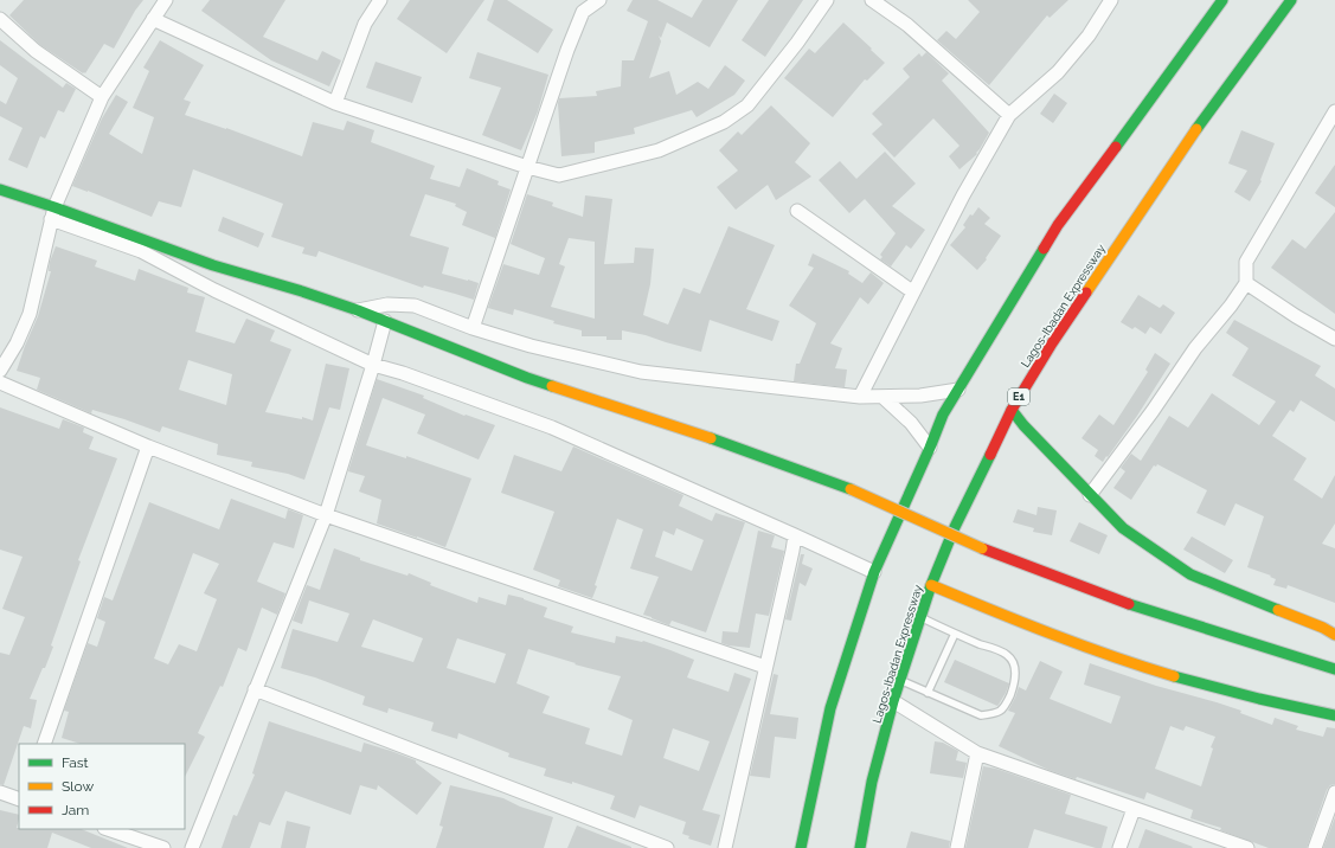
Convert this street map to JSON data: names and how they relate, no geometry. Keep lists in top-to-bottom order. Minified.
{"streets":{"main road":["Lagos-Ibadan Expressway","E1"]},"legend":["Fast","Slow","Jam"]}
